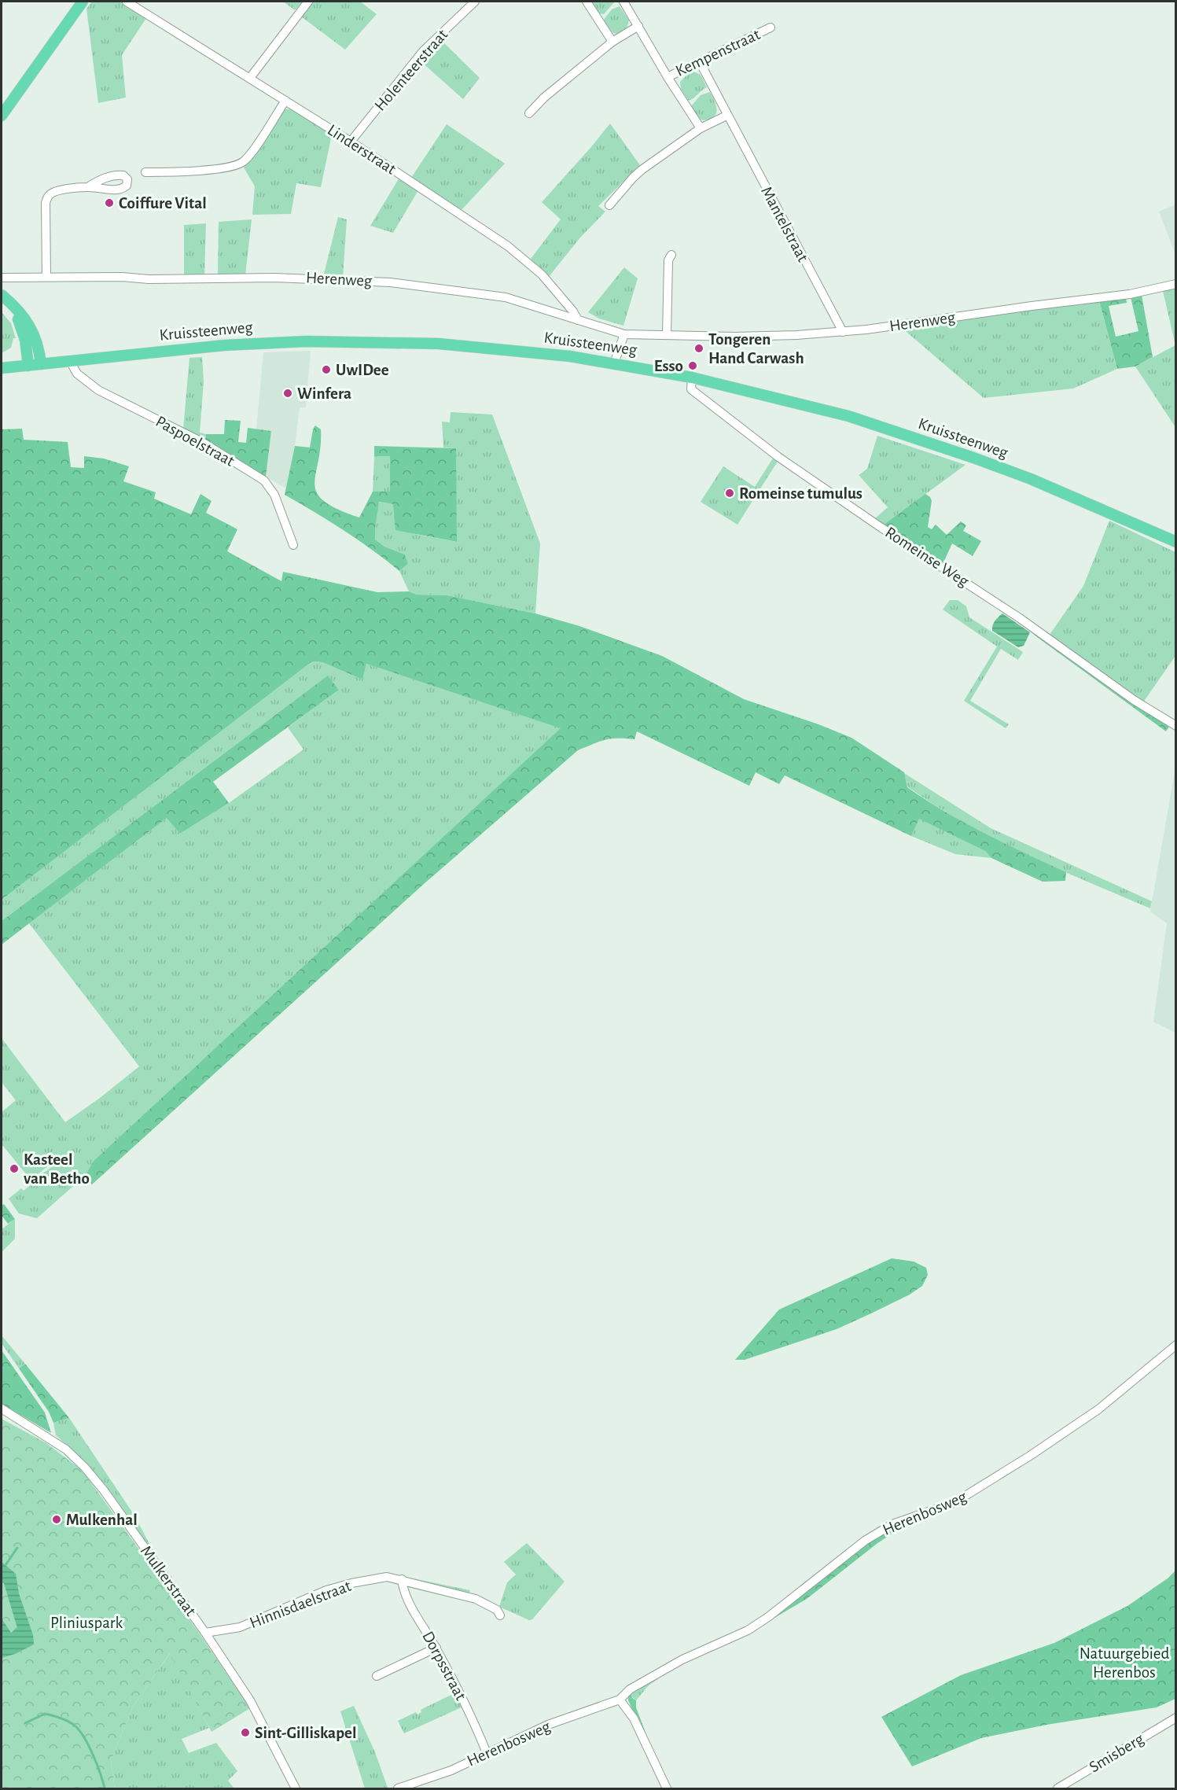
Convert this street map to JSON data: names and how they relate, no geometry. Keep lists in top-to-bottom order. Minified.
{"streets":{"main road":["Kruissteenweg"],"street":["Kempenstraat","Holenteerstraat","Linderstraat","Mantelstraat","Herenweg","Paspoelstraat","Romeinse Weg","Herenbosweg","Mulkerstraat","Hinnisdaelstraat","Dorpsstraat","Smisberg"]},"crossings":[["Kempenstraat","Mantelstraat"],["Holenteerstraat","Linderstraat"],["Linderstraat","Herenweg"],["Mantelstraat","Herenweg"],["Kruissteenweg","Paspoelstraat"],["Kruissteenweg","Romeinse Weg"],["Herenbosweg","Dorpsstraat"],["Mulkerstraat","Hinnisdaelstraat"],["Hinnisdaelstraat","Dorpsstraat"]],"parks":["Pliniuspark","Natuurgebied Herenbos"],"places":["Coiffure Vital","Tongeren Hand Carwash","Esso","UwIDee","Winfera","Romeinse tumulus","Kasteel van Betho","Mulkenhal","Sint-Gilliskapel"]}
